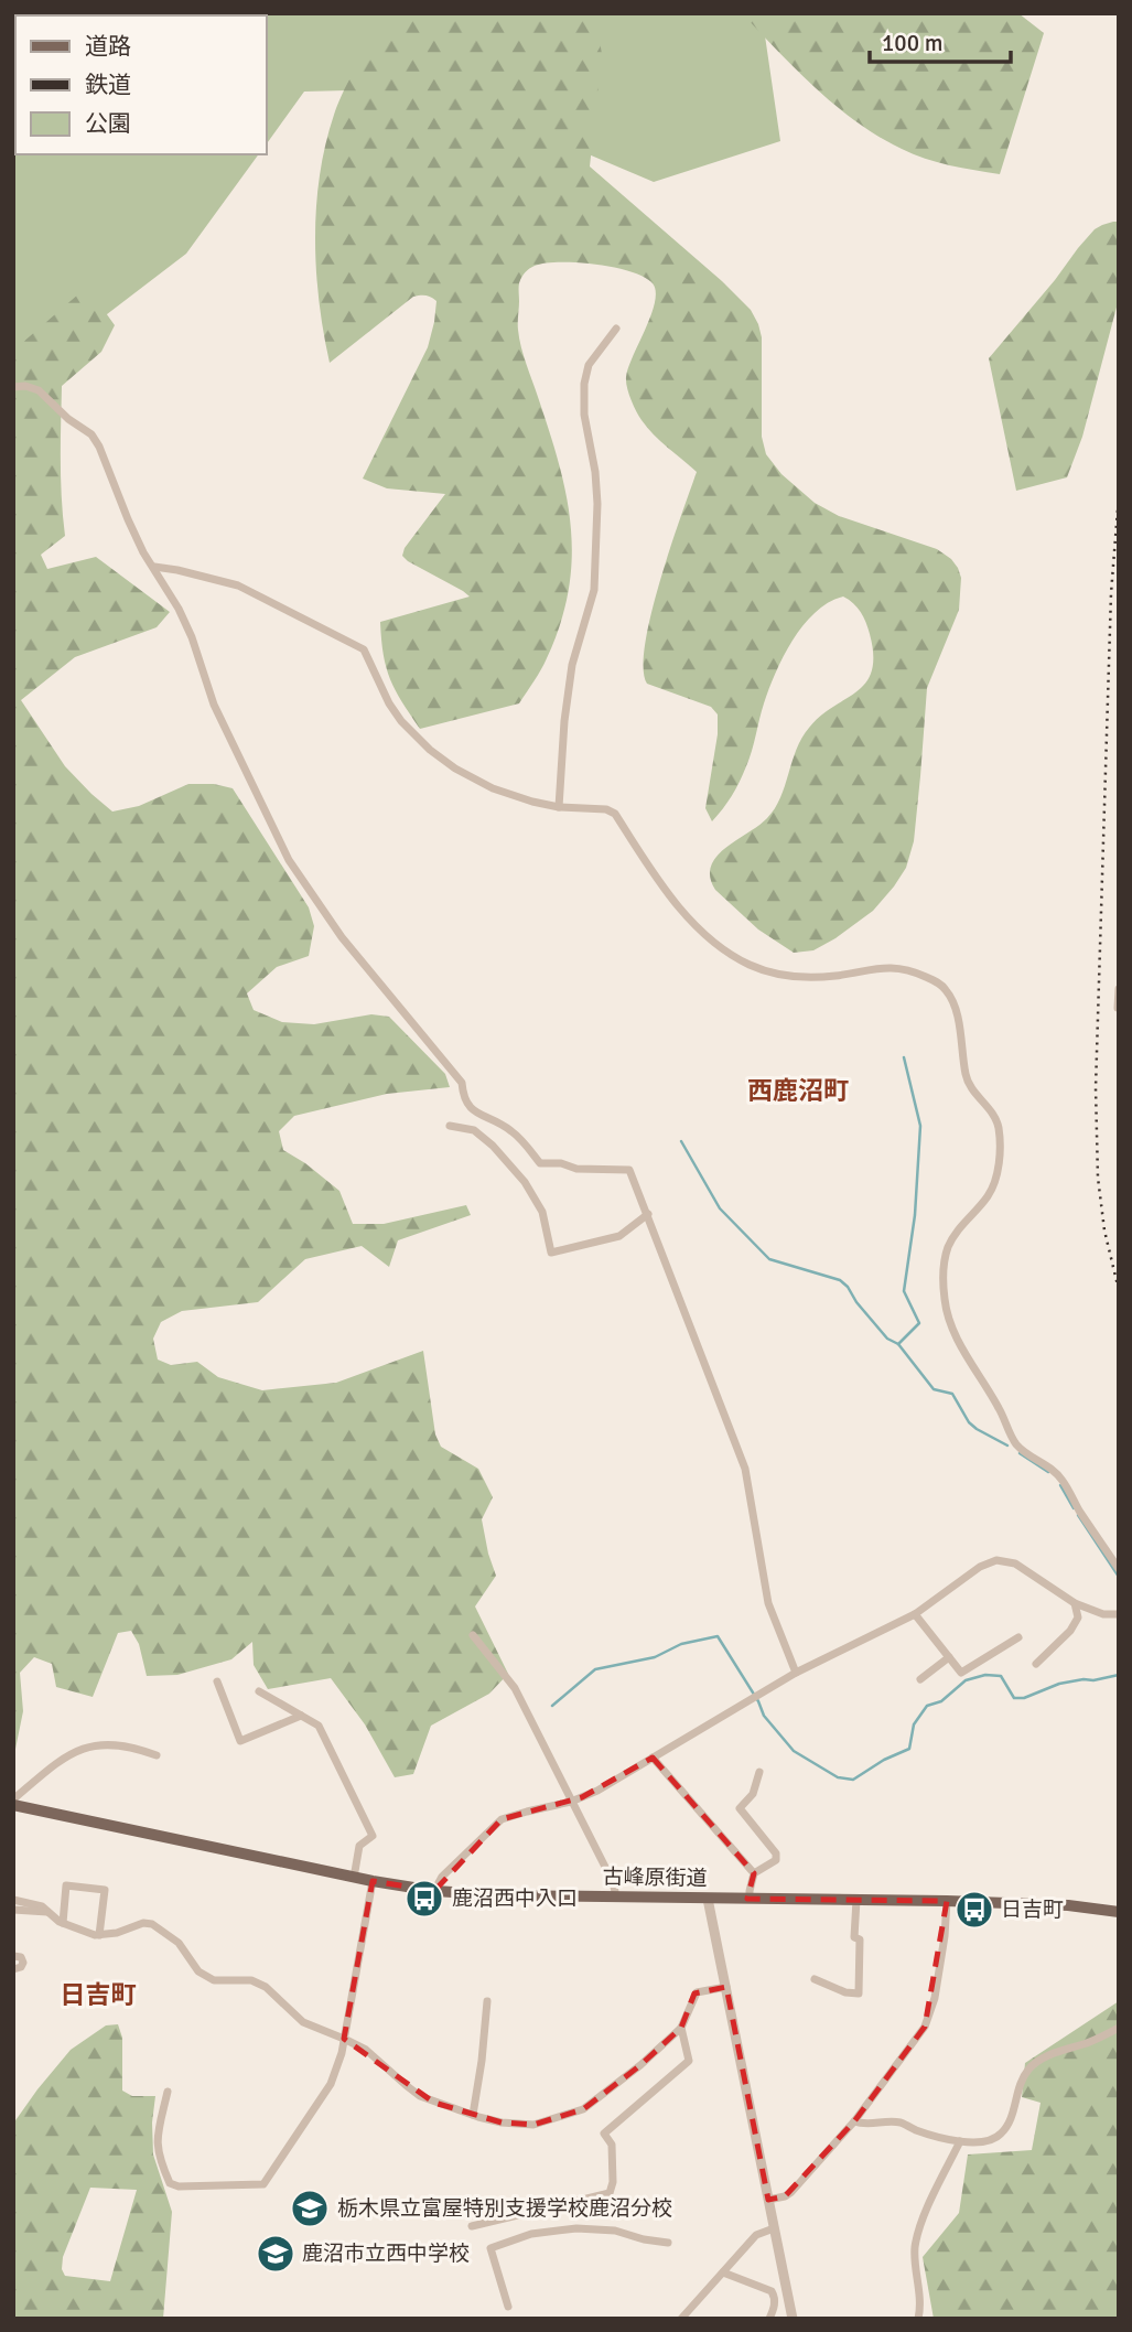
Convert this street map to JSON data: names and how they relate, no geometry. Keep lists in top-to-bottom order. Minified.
{"streets":{"main road":["古峰原街道"]},"districts":["西鹿沼町","日吉町"],"places":{"bus stop":["鹿沼西中入口","日吉町"],"school or university":["栃木県立富屋特別支援学校鹿沼分校","鹿沼市立西中学校"]},"legend":["道路","鉄道","公園"],"scale_bar":"100 m"}
